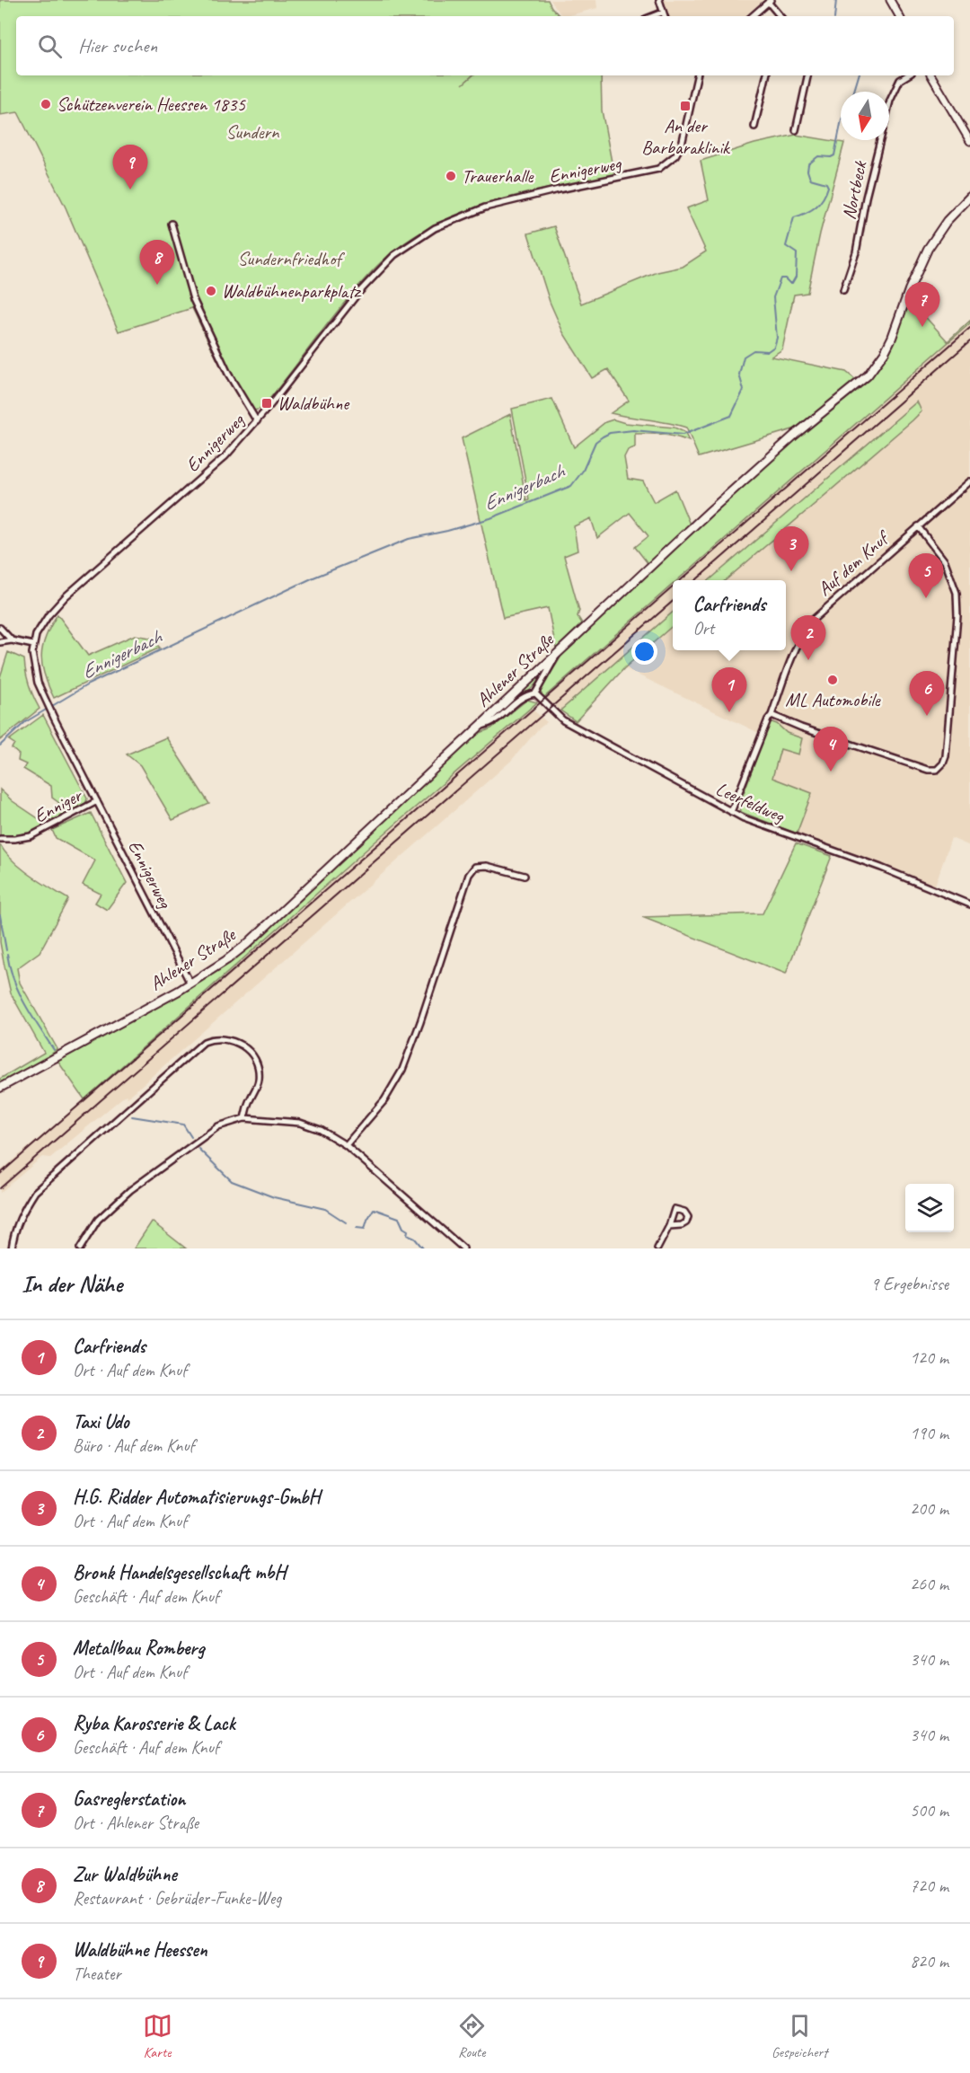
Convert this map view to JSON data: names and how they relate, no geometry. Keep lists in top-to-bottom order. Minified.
{"streets":{"main road":["Ahlener Straße"],"street":["Ennigerweg","Nortbeck","Auf dem Knuf","Leerfeldweg","Enniger"]},"crossings":[["Ennigerweg","Ahlener Straße"],["Ennigerweg","Enniger"],["Auf dem Knuf","Leerfeldweg"]],"water":["Ennigerbach"],"parks":["Sundern","Sundernfriedhof"],"places":{"other":["Schützenverein Heessen 1835","Trauerhalle","Waldbühnenparkplatz","ML Automobile"],"transit":["An der Barbaraklinik","Waldbühne"]},"north":"bottom","page":{"search":"Hier suchen","pins":["9","8","7","3","5","2","1","6","4"],"popup":["Carfriends","Ort"],"heading":["In der Nähe","9 Ergebnisse"],"list":[{"mark":"1","name":"Carfriends","note":"Ort · Auf dem Knuf","value":"120 m"},{"mark":"2","name":"Taxi Udo","note":"Büro · Auf dem Knuf","value":"190 m"},{"mark":"3","name":"H.G. Ridder Automatisierungs-GmbH","note":"Ort · Auf dem Knuf","value":"200 m"},{"mark":"4","name":"Bronk Handelsgesellschaft mbH","note":"Geschäft · Auf dem Knuf","value":"260 m"},{"mark":"5","name":"Metallbau Romberg","note":"Ort · Auf dem Knuf","value":"340 m"},{"mark":"6","name":"Ryba Karosserie & Lack","note":"Geschäft · Auf dem Knuf","value":"340 m"},{"mark":"7","name":"Gasreglerstation","note":"Ort · Ahlener Straße","value":"500 m"},{"mark":"8","name":"Zur Waldbühne","note":"Restaurant · Gebrüder-Funke-Weg","value":"720 m"},{"mark":"9","name":"Waldbühne Heessen","note":"Theater","value":"820 m"}],"nav":["Karte","Route","Gespeichert"]}}
